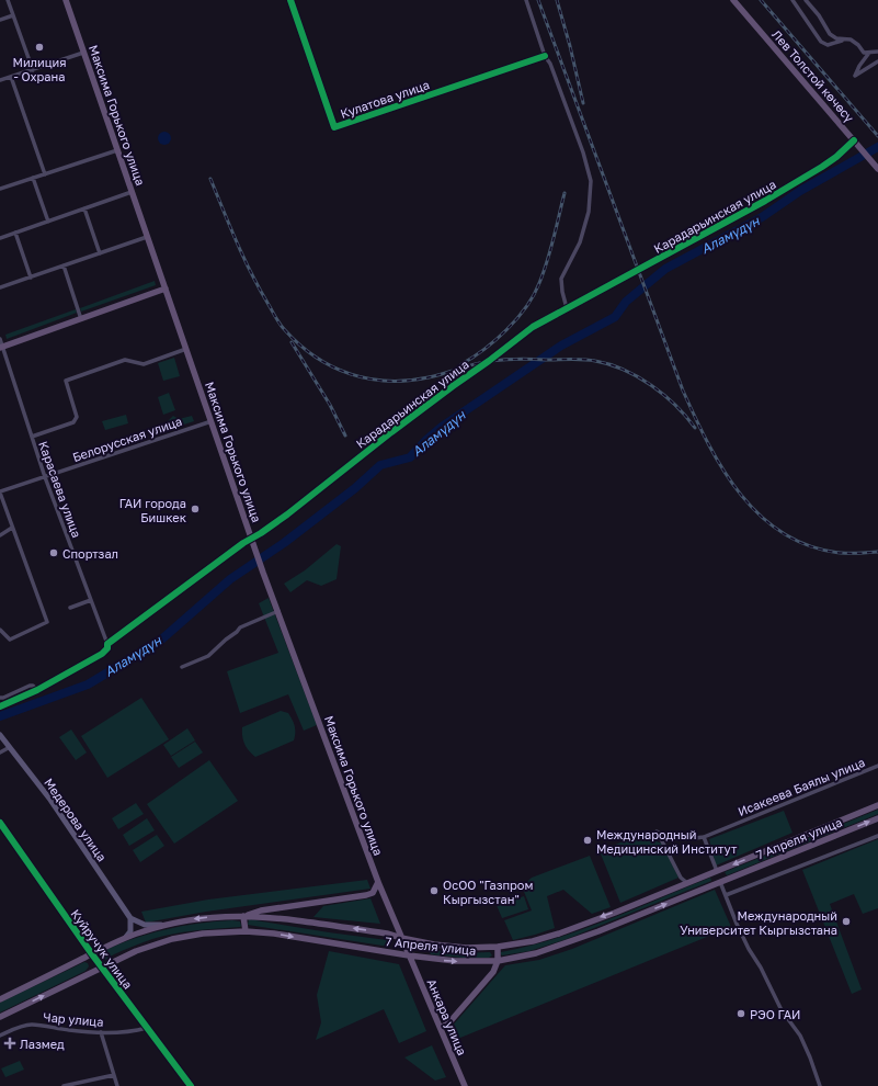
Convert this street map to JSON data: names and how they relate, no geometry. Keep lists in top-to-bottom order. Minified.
{"streets":{"main road":["Лев Толстой көчөсү","Максима Горького улица","Медерова улица","7 Апреля улица","Анкара улица"],"street":["Кулатова улица","Карадарьинская улица","Белорусская улица","Карасаева улица","Исакеева Баялы улица","Куйручук улица","Чар улица"]},"crossings":[["Лев Толстой көчөсү","Карадарьинская улица"],["Максима Горького улица","Карадарьинская улица"],["Максима Горького улица","Белорусская улица"],["Максима Горького улица","7 Апреля улица"],["Максима Горького улица","Анкара улица"],["Карадарьинская улица","Карасаева улица"],["Белорусская улица","Карасаева улица"],["Исакеева Баялы улица","7 Апреля улица"],["7 Апреля улица","Куйручук улица"],["7 Апреля улица","Анкара улица"],["Куйручук улица","Чар улица"]],"water":["Аламүдүн"],"places":{"other":["Милиция - Охрана","ГАИ города Бишкек","Спортзал","Международный Медицинский Институт","ОсОО \"Газпром Кыргызстан\"","Международный Университет Кыргызстана","РЭО ГАИ"],"health":["Лазмед"]}}
